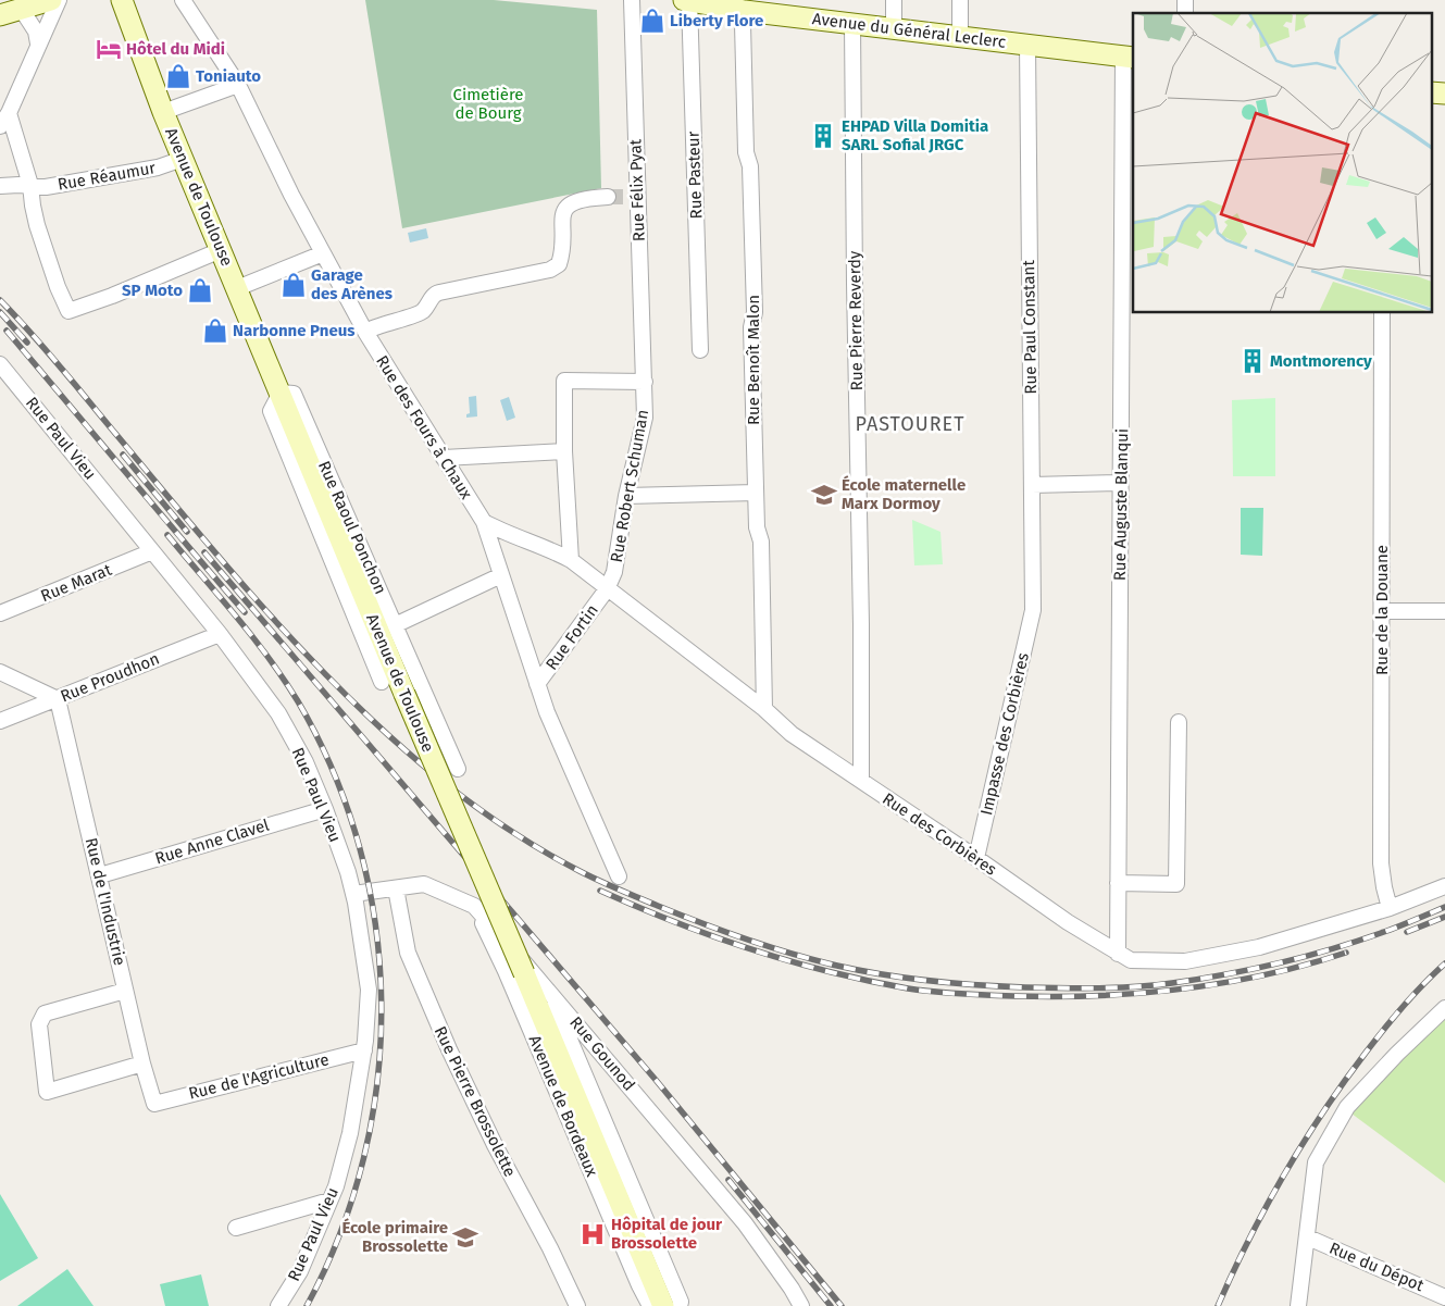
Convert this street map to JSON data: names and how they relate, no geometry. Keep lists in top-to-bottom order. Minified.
{"streets":{"main road":["Avenue du Général Leclerc","Avenue de Toulouse","Avenue de Bordeaux"],"street":["Rue Pasteur","Rue Réaumur","Rue Félix Pyat","Rue Pierre Reverdy","Rue Paul Constant","Rue Benoît Malon","Rue des Fours à Chaux","Rue Paul Vieu","Rue Robert Schuman","Rue Auguste Blanqui","Rue Raoul Ponchon","Rue Marat","Rue de la Douane","Rue Fortin","Rue Proudhon","Impasse des Corbières","Rue des Corbières","Rue Anne Clavel","Rue de l'Industrie","Rue Gounod","Rue de l'Agriculture","Rue Pierre Brossolette","Rue du Dépot"]},"crossings":[["Avenue du Général Leclerc","Rue Pasteur"],["Avenue du Général Leclerc","Rue Pierre Reverdy"],["Avenue du Général Leclerc","Rue Paul Constant"],["Avenue du Général Leclerc","Rue Benoît Malon"],["Avenue du Général Leclerc","Rue Auguste Blanqui"],["Rue Réaumur","Avenue de Toulouse"],["Rue Félix Pyat","Rue Robert Schuman"],["Avenue de Toulouse","Rue Raoul Ponchon"],["Avenue de Toulouse","Avenue de Bordeaux"],["Rue Pierre Reverdy","Rue des Corbières"],["Rue Paul Constant","Impasse des Corbières"],["Rue Benoît Malon","Rue des Corbières"],["Rue des Fours à Chaux","Rue Fortin"],["Rue des Fours à Chaux","Rue des Corbières"],["Rue Paul Vieu","Rue Marat"],["Rue Paul Vieu","Rue Proudhon"],["Rue Paul Vieu","Rue Anne Clavel"],["Rue Paul Vieu","Rue Gounod"],["Rue Paul Vieu","Rue de l'Agriculture"],["Rue Robert Schuman","Rue Fortin"],["Rue Robert Schuman","Rue des Corbières"],["Rue Auguste Blanqui","Rue des Corbières"],["Rue de la Douane","Rue des Corbières"],["Rue Fortin","Rue des Corbières"],["Rue Proudhon","Rue de l'Industrie"],["Impasse des Corbières","Rue des Corbières"],["Rue Anne Clavel","Rue de l'Industrie"],["Rue de l'Industrie","Rue de l'Agriculture"],["Rue Gounod","Rue Pierre Brossolette"],["Rue Gounod","Avenue de Bordeaux"]],"districts":["PASTOURET"],"parks":["Cimetière de Bourg"],"places":{"shop":["Liberty Flore","Toniauto","Garage des Arènes","SP Moto","Narbonne Pneus"],"hotel":["Hôtel du Midi"],"building":["EHPAD Villa Domitia SARL Sofial JRGC","Montmorency"],"school or university":["École maternelle Marx Dormoy","École primaire Brossolette"],"hospital":["Hôpital de jour Brossolette"]}}
